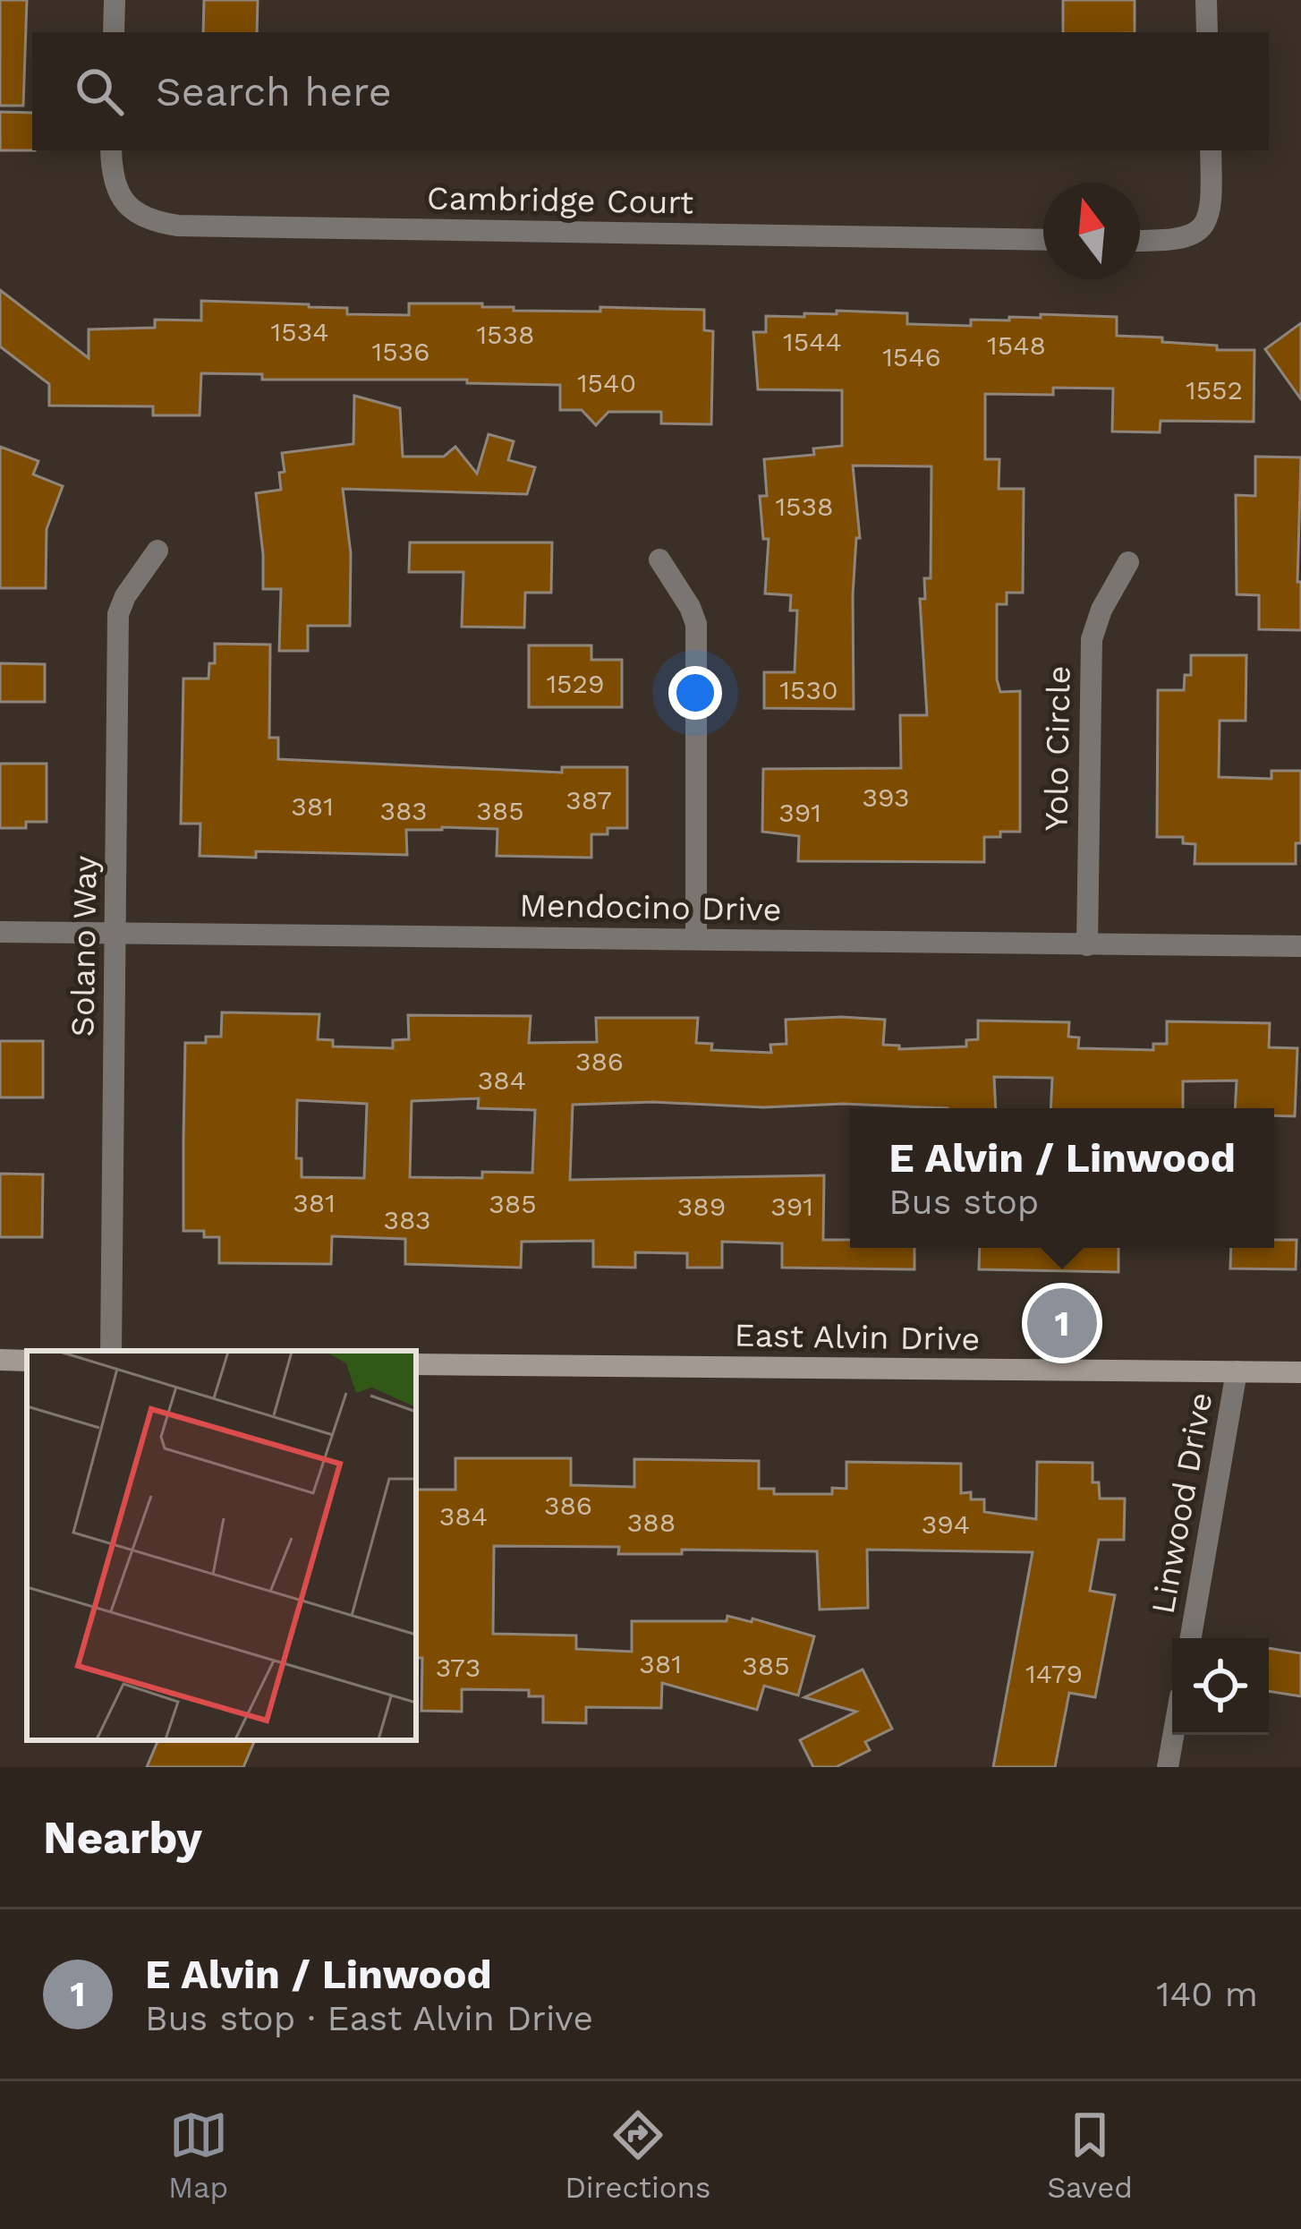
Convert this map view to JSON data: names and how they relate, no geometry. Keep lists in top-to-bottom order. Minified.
{"streets":{"main road":["East Alvin Drive"],"street":["Cambridge Court","Yolo Circle","Mendocino Drive","Solano Way","Linwood Drive"]},"crossings":[["Yolo Circle","Mendocino Drive"],["Mendocino Drive","Solano Way"],["East Alvin Drive","Linwood Drive"]],"house_numbers":["1534","1538","1544","1548","1536","1546","1540","1552","1538","1529","1530","393","387","381","383","385","391","386","384","381","385","389","391","383","386","384","388","394","381","385","373","1479"],"north":"top","page":{"search":"Search here","popup":["E Alvin / Linwood","Bus stop"],"pins":"1","heading":"Nearby","list":[{"mark":"1","name":"E Alvin / Linwood","note":"Bus stop · East Alvin Drive","value":"140 m"}],"nav":["Map","Directions","Saved"]}}
